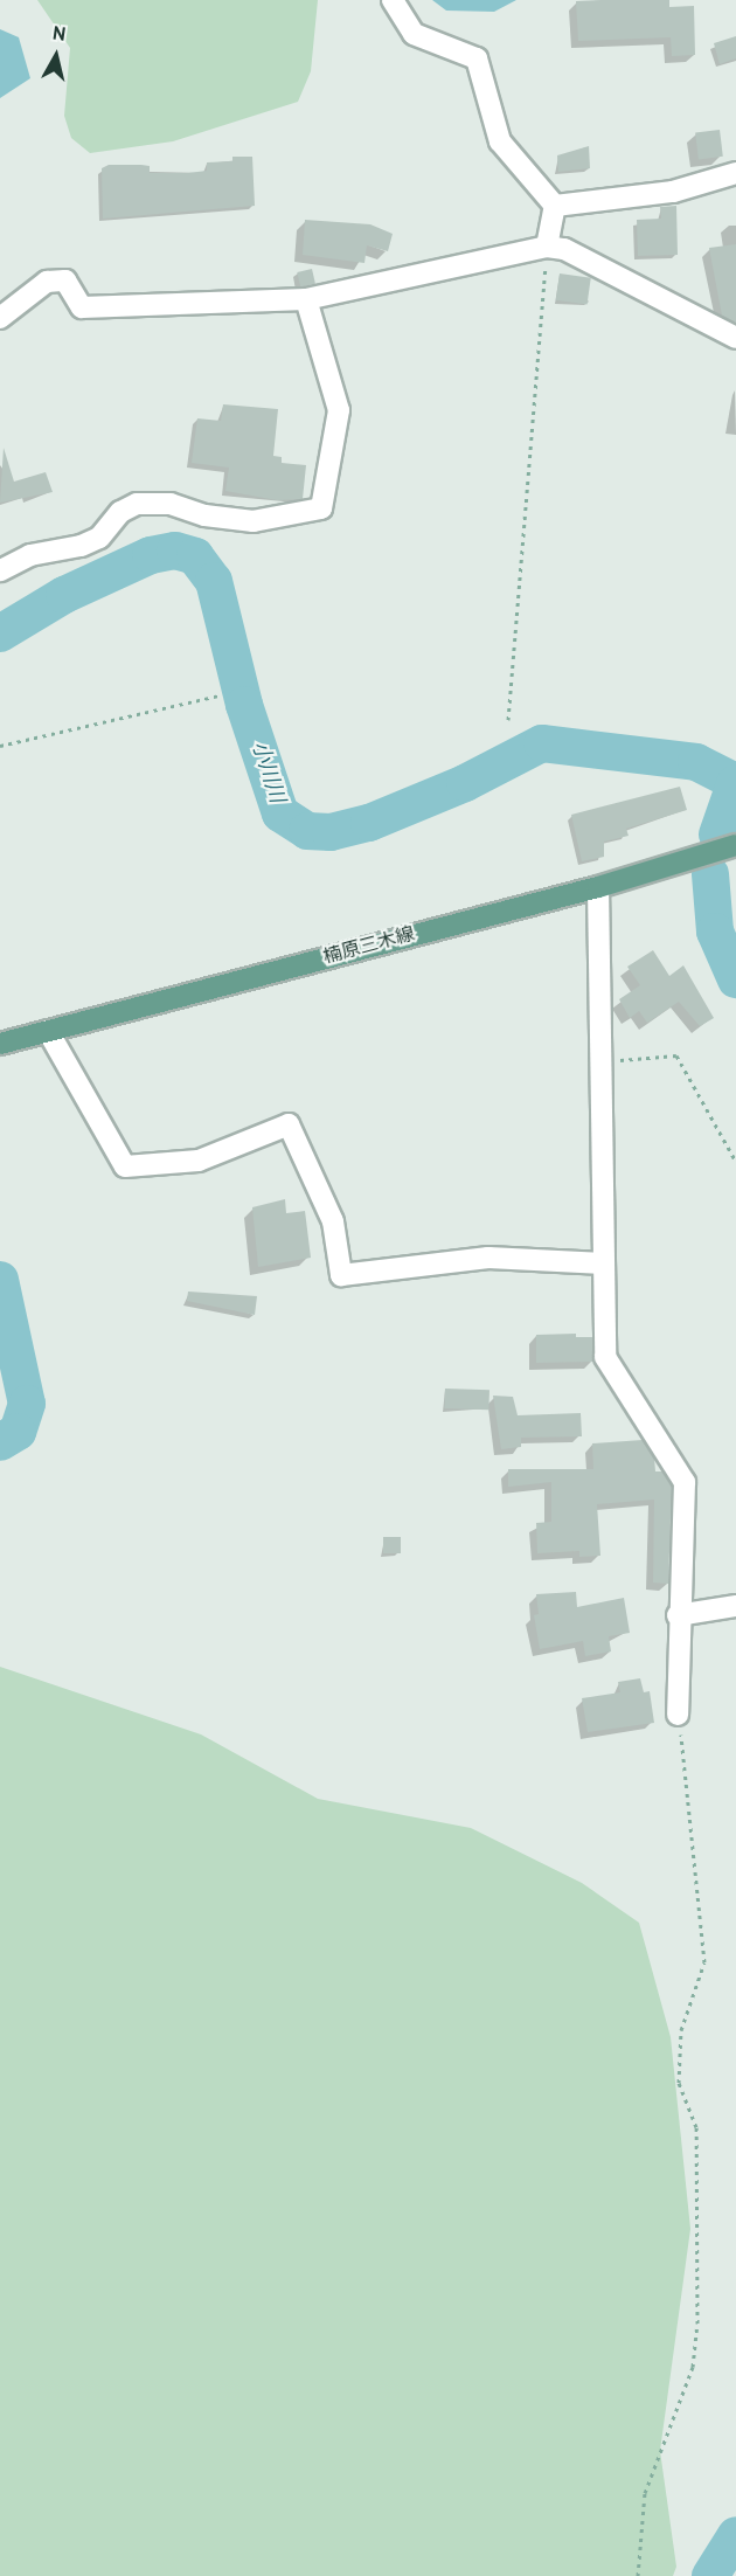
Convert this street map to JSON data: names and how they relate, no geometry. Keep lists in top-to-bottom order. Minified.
{"streets":{"main road":["楠原三木線"]},"water":["小川川"],"north":"top"}
